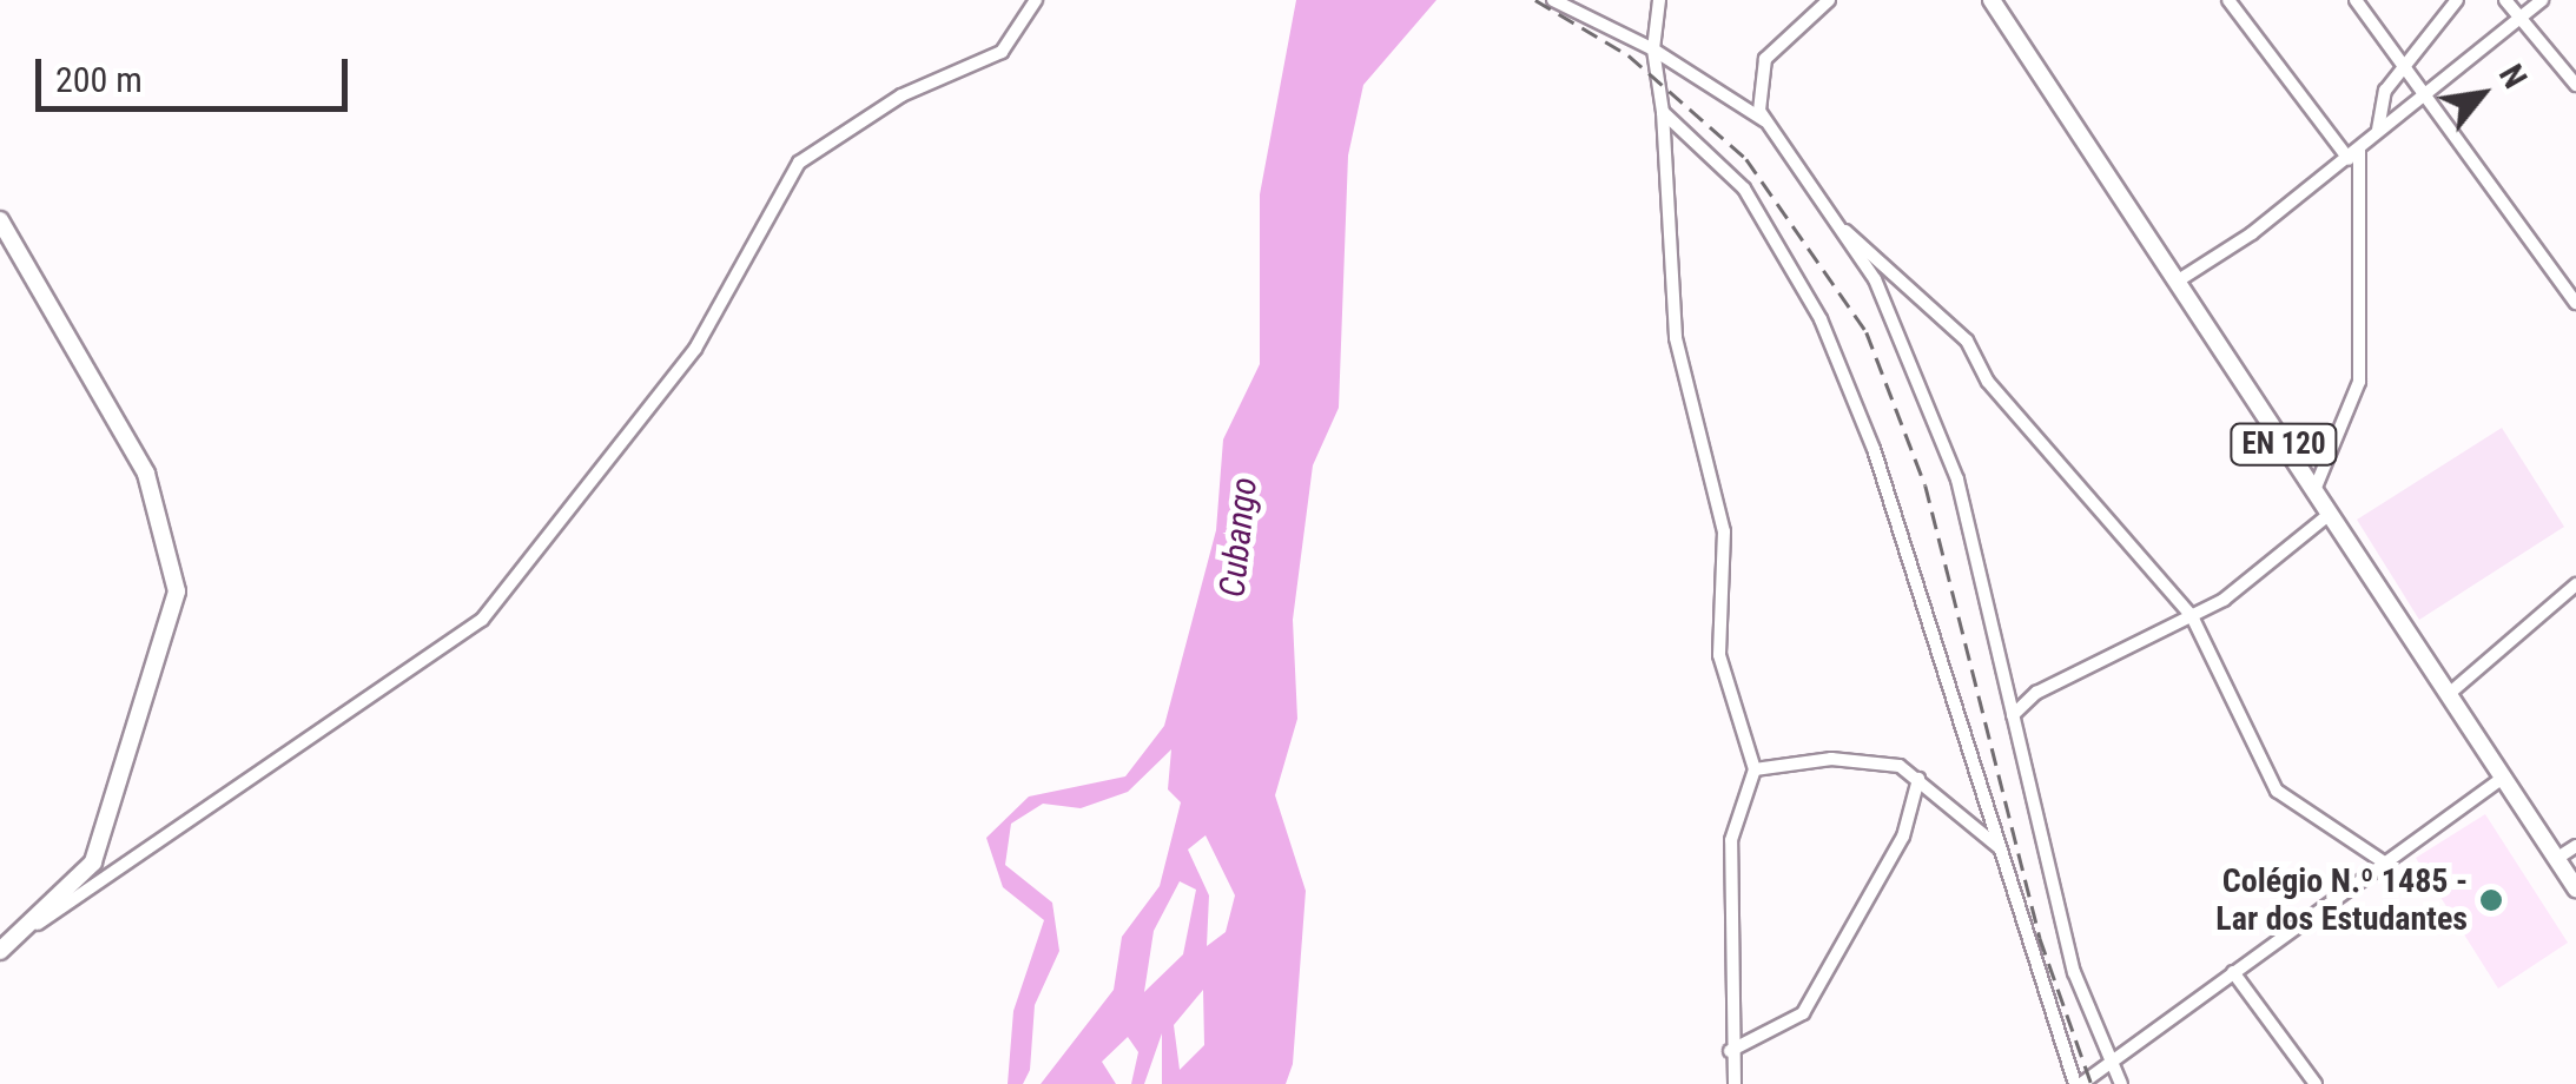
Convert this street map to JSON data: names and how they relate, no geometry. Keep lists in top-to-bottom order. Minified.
{"streets":{"main road":["EN 120"]},"water":["Cubango"],"places":["Colégio N.º 1485 - Lar dos Estudantes"],"scale_bar":"200 m","north":"top right"}
